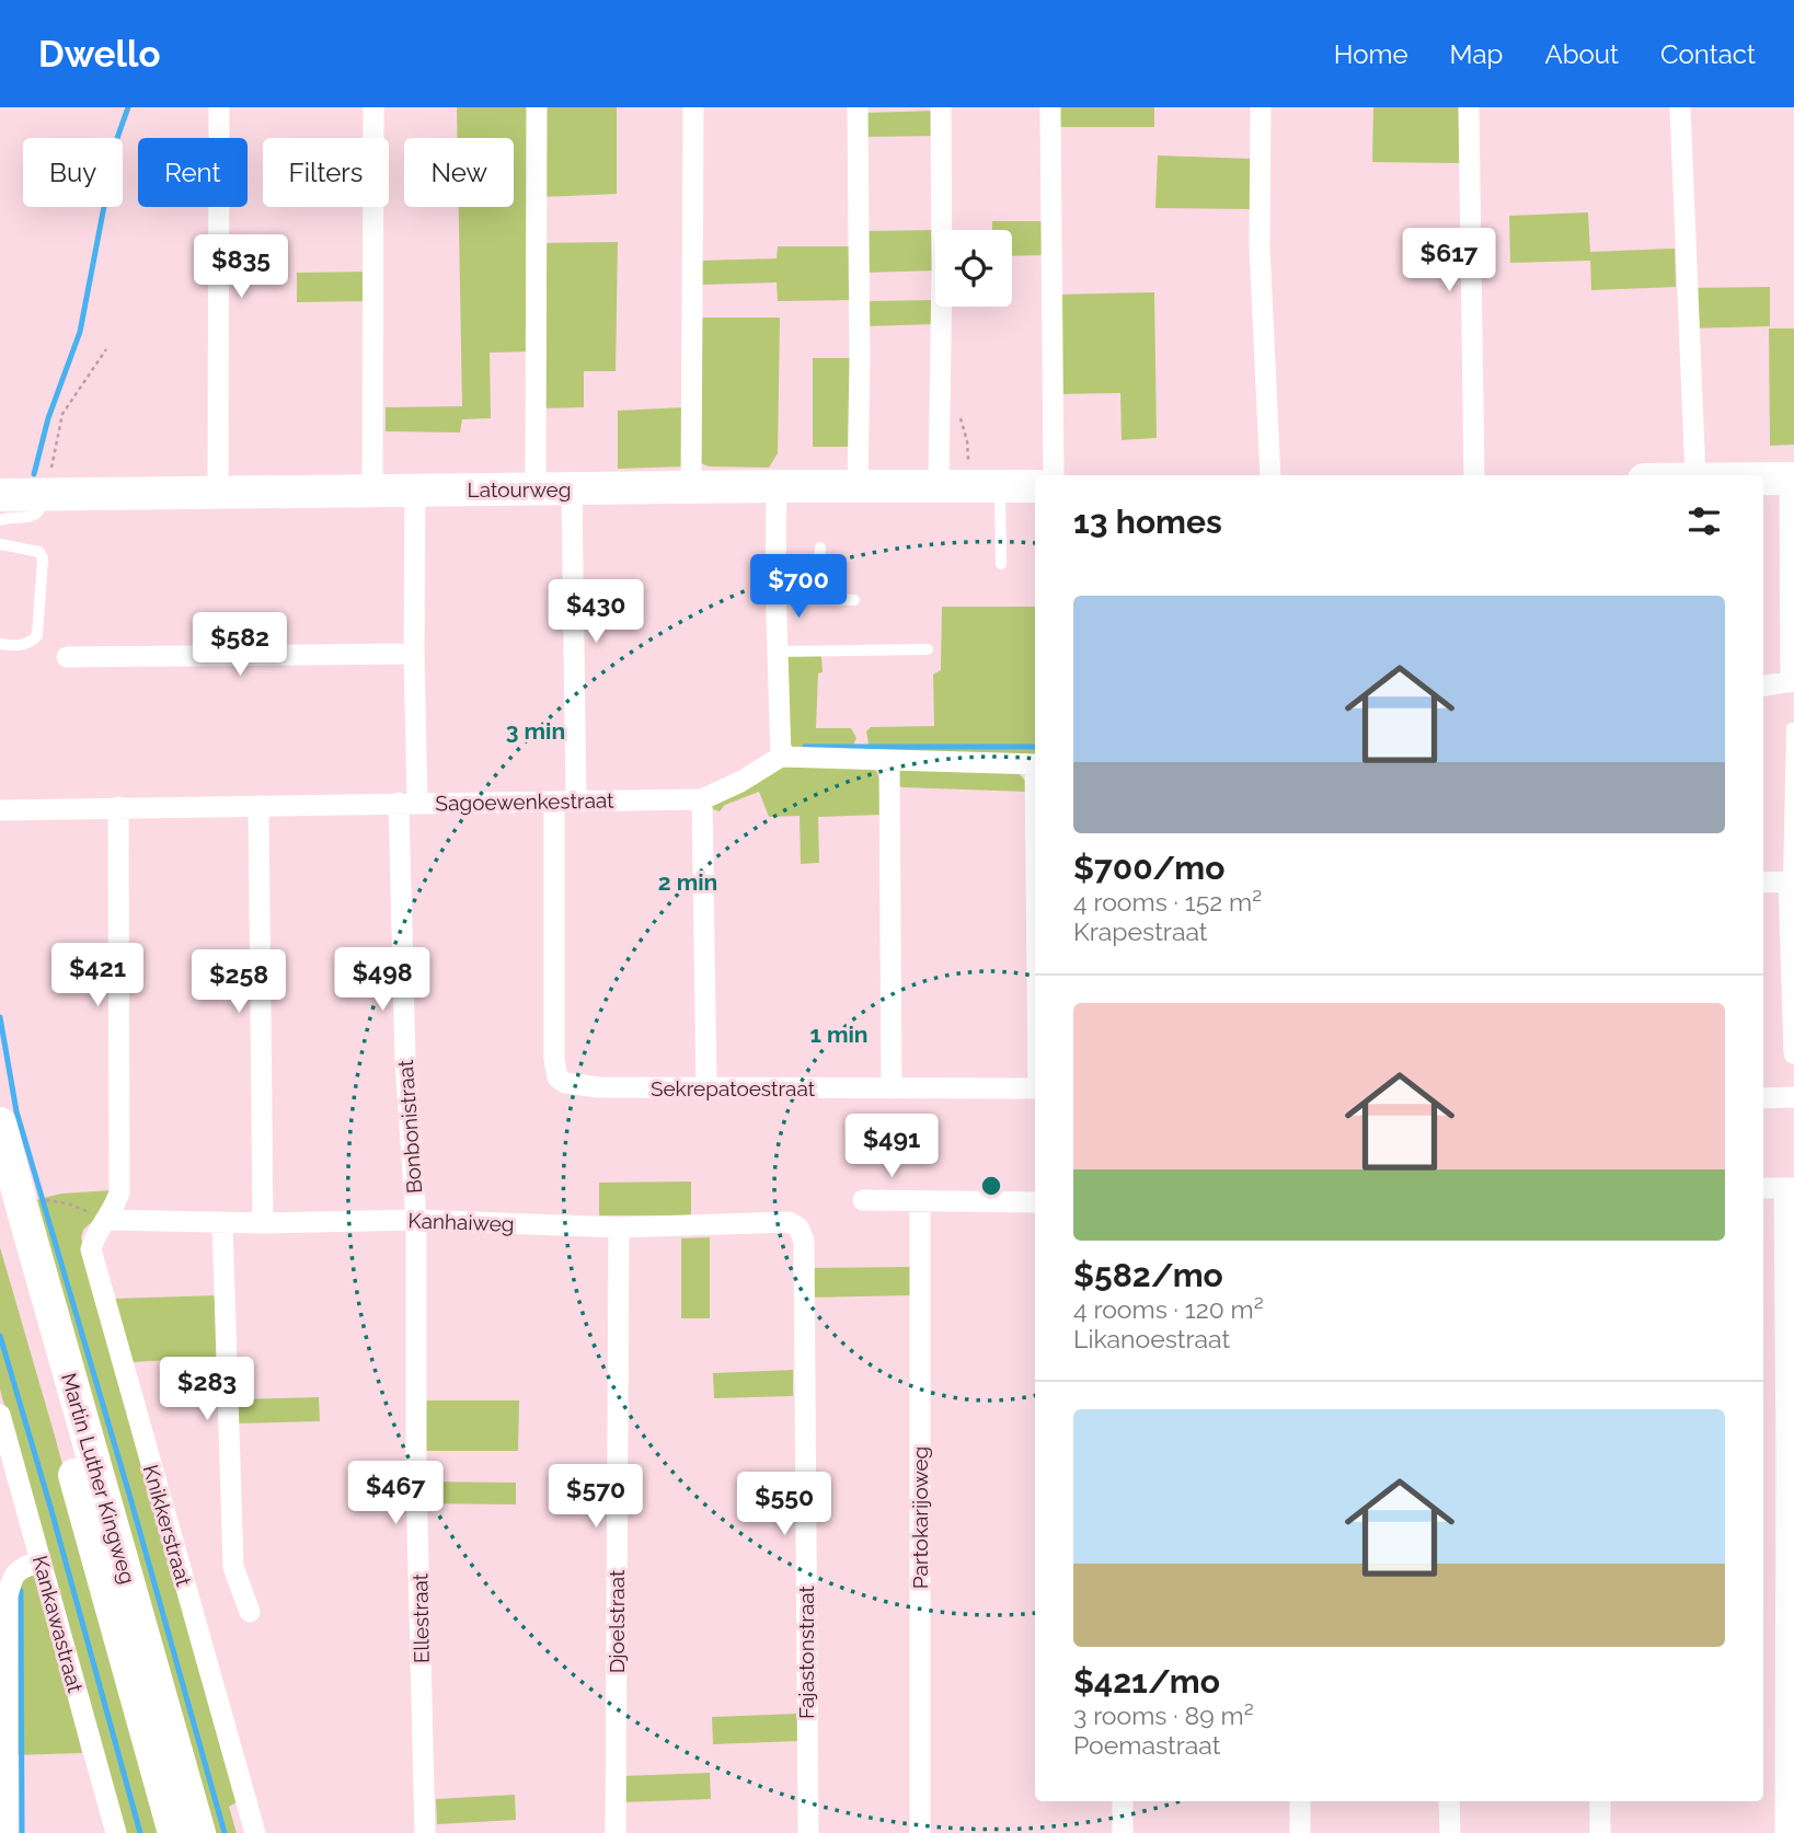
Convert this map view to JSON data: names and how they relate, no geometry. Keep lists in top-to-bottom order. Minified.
{"streets":{"main road":["Latourweg","Martin Luther Kingweg"],"street":["Sagoewenkestraat","Sekrepatoestraat","Bonbonistraat","Kanhaiweg","Partokarijoweg","Knikkerstraat","Ellestraat","Djoelstraat","Kankawastraat","Fajastonstraat"]},"crossings":[["Latourweg","Bonbonistraat"],["Sagoewenkestraat","Sekrepatoestraat"],["Sagoewenkestraat","Bonbonistraat"],["Sagoewenkestraat","Knikkerstraat"],["Bonbonistraat","Kanhaiweg"],["Bonbonistraat","Ellestraat"],["Kanhaiweg","Knikkerstraat"],["Kanhaiweg","Ellestraat"],["Kanhaiweg","Djoelstraat"],["Kanhaiweg","Fajastonstraat"]],"page":{"header":"Dwello","nav":["Home","Map","About","Contact"],"chip":["Buy","Rent","Filters","New"],"price":["$617","$835","$700","$430","$582","$421","$498","$258","$491","$283","$467","$570","$550"],"heading":"13 homes","list":[{"name":"$700/mo","note":"4 rooms · 152 m² · Krapestraat"},{"name":"$582/mo","note":"4 rooms · 120 m² · Likanoestraat"},{"name":"$421/mo","note":"3 rooms · 89 m² · Poemastraat"}]},"rings":["3 min","2 min","1 min"]}
